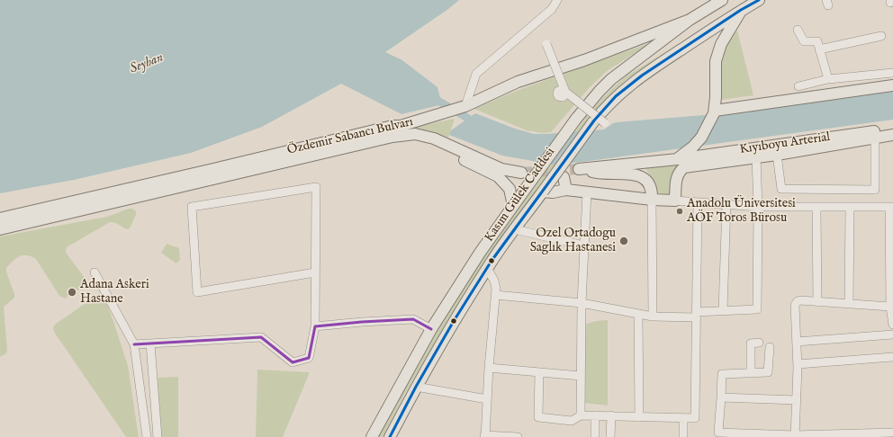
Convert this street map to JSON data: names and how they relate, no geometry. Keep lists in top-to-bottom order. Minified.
{"streets":{"main road":["Özdemir Sabancı Bulvarı","Kıyıboyu Arterial","Kasım Gülek Caddesi"]},"crossings":[["Özdemir Sabancı Bulvarı","Kasım Gülek Caddesi"]],"water":["Seyhan"],"places":["Anadolu Üniversitesi AÖF Toros Bürosu","Ozel Ortadogu Saglık Hastanesi","Adana Askeri Hastane"]}
